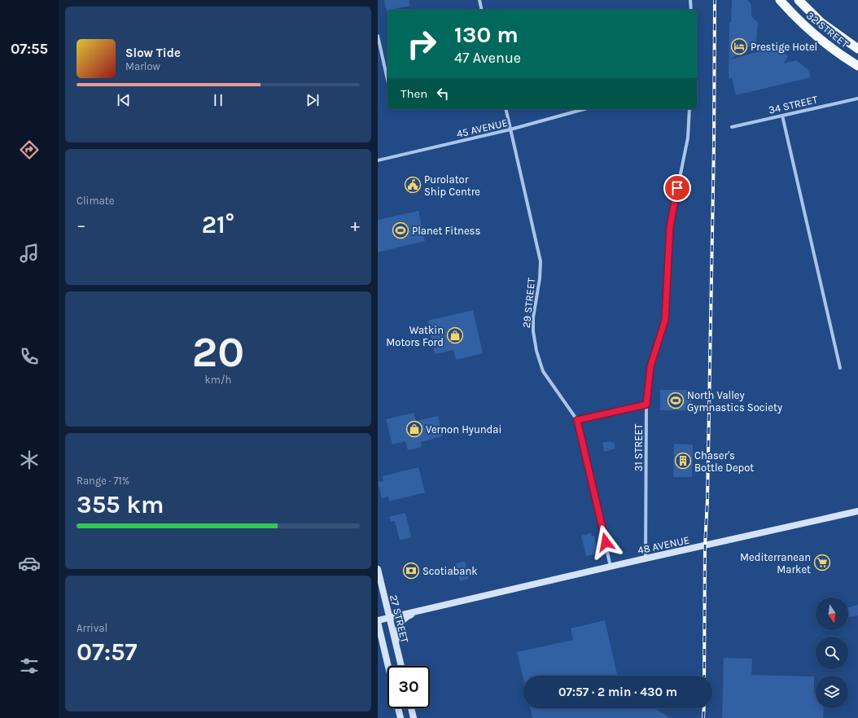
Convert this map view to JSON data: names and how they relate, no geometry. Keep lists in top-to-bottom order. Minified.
{"streets":{"highway":["32 STREET"],"main road":["48 AVENUE","27 STREET"],"street":["34 STREET","45 AVENUE","29 STREET","31 STREET"]},"crossings":[["45 AVENUE","29 STREET"],["29 STREET","48 AVENUE"],["31 STREET","48 AVENUE"],["48 AVENUE","27 STREET"]],"places":{"hotel":["Prestige Hotel"],"public building":["Purolator Ship Centre"],"sports":["Planet Fitness","North Valley Gymnastics Society"],"shop":["Watkin Motors Ford","Vernon Hyundai"],"building":["Chaser's Bottle Depot"],"supermarket":["Mediterranean Market"],"bank":["Scotiabank"]},"north":"bottom","page":{"tabs":"07:55","turn":["130 m","47 Avenue"],"song":["Slow Tide","Marlow"],"then":"Then","tile":["Climate",["20","km/h"],["Range · 71%","355 km"],["Arrival","07:57"]],"heat":["−","21°","+"],"limit":"30","trip":"07:57 · 2 min · 430 m"}}
